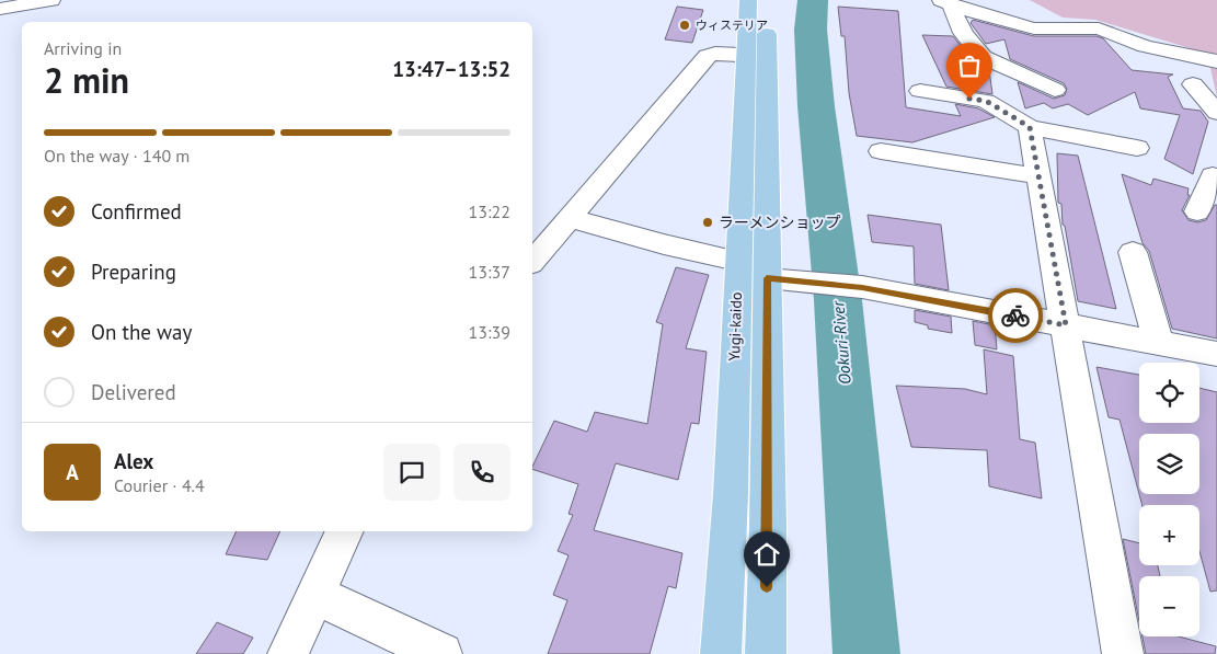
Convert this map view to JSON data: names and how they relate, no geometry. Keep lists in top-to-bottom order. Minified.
{"streets":{"main road":["Yugi-kaido"]},"water":["Ookuri-River"],"places":["ウィステリア","ラーメンショップ"],"page":{"heading":["2 min","Arriving in","13:47–13:52"],"panel":["Alex","Courier · 4.4"],"bar":"On the way · 140 m","list":[["Confirmed","13:22"],["Preparing","13:37"],["On the way","13:39"],"Delivered"],"map_buttons":["+","−"],"round":"A"}}
